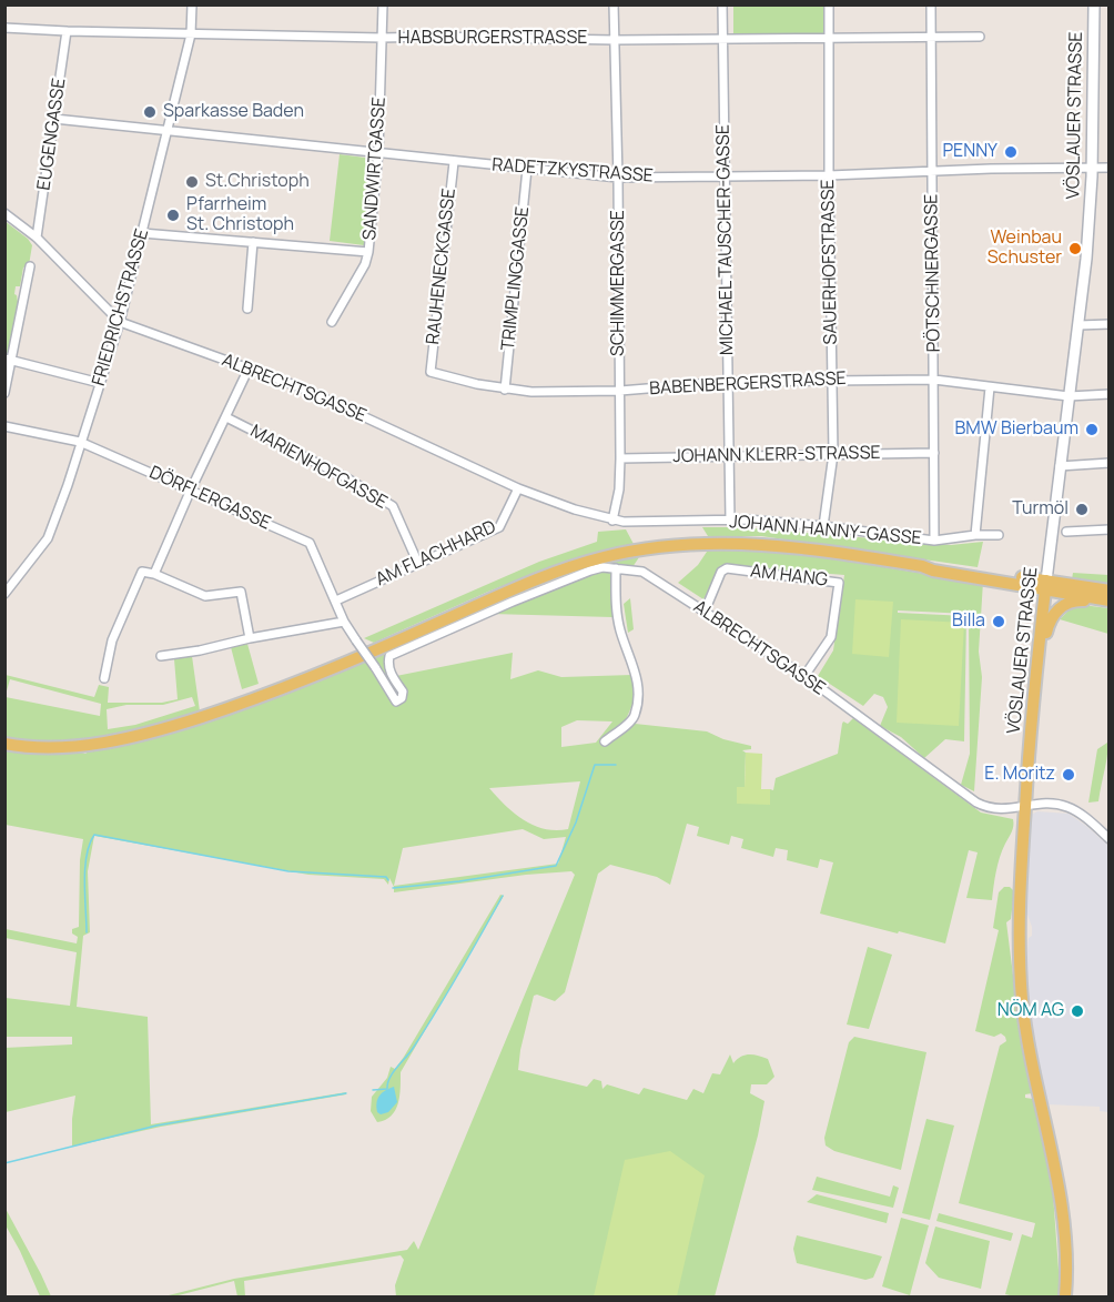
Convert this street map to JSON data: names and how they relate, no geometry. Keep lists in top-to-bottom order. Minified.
{"streets":{"main road":["VÖSLAUER STRASSE"],"street":["HABSBURGERSTRASSE","EUGENGASSE","SANDWIRTGASSE","RADETZKYSTRASSE","MICHAEL TAUSCHER-GASSE","SAUERHOFSTRASSE","RAUHENECKGASSE","PÖTSCHNERGASSE","TRIMPLINGGASSE","SCHIMMERGASSE","FRIEDRICHSTRASSE","BABENBERGERSTRASSE","ALBRECHTSGASSE","JOHANN KLERR-STRASSE","MARIENHOFGASSE","DÖRFLERGASSE","JOHANN HANNY-GASSE","AM FLACHHARD","AM HANG"]},"crossings":[["HABSBURGERSTRASSE","EUGENGASSE"],["HABSBURGERSTRASSE","SANDWIRTGASSE"],["HABSBURGERSTRASSE","MICHAEL TAUSCHER-GASSE"],["HABSBURGERSTRASSE","SAUERHOFSTRASSE"],["HABSBURGERSTRASSE","PÖTSCHNERGASSE"],["HABSBURGERSTRASSE","SCHIMMERGASSE"],["HABSBURGERSTRASSE","FRIEDRICHSTRASSE"],["VÖSLAUER STRASSE","RADETZKYSTRASSE"],["VÖSLAUER STRASSE","BABENBERGERSTRASSE"],["VÖSLAUER STRASSE","ALBRECHTSGASSE"],["EUGENGASSE","RADETZKYSTRASSE"],["EUGENGASSE","ALBRECHTSGASSE"],["SANDWIRTGASSE","RADETZKYSTRASSE"],["RADETZKYSTRASSE","MICHAEL TAUSCHER-GASSE"],["RADETZKYSTRASSE","SAUERHOFSTRASSE"],["RADETZKYSTRASSE","RAUHENECKGASSE"],["RADETZKYSTRASSE","PÖTSCHNERGASSE"],["RADETZKYSTRASSE","TRIMPLINGGASSE"],["RADETZKYSTRASSE","SCHIMMERGASSE"],["RADETZKYSTRASSE","FRIEDRICHSTRASSE"],["MICHAEL TAUSCHER-GASSE","BABENBERGERSTRASSE"],["MICHAEL TAUSCHER-GASSE","JOHANN KLERR-STRASSE"],["MICHAEL TAUSCHER-GASSE","JOHANN HANNY-GASSE"],["SAUERHOFSTRASSE","BABENBERGERSTRASSE"],["SAUERHOFSTRASSE","JOHANN KLERR-STRASSE"],["SAUERHOFSTRASSE","JOHANN HANNY-GASSE"],["RAUHENECKGASSE","BABENBERGERSTRASSE"],["PÖTSCHNERGASSE","BABENBERGERSTRASSE"],["PÖTSCHNERGASSE","JOHANN KLERR-STRASSE"],["PÖTSCHNERGASSE","JOHANN HANNY-GASSE"],["TRIMPLINGGASSE","BABENBERGERSTRASSE"],["SCHIMMERGASSE","BABENBERGERSTRASSE"],["SCHIMMERGASSE","ALBRECHTSGASSE"],["SCHIMMERGASSE","JOHANN KLERR-STRASSE"],["SCHIMMERGASSE","JOHANN HANNY-GASSE"],["FRIEDRICHSTRASSE","ALBRECHTSGASSE"],["FRIEDRICHSTRASSE","DÖRFLERGASSE"],["ALBRECHTSGASSE","DÖRFLERGASSE"],["ALBRECHTSGASSE","JOHANN HANNY-GASSE"],["ALBRECHTSGASSE","AM FLACHHARD"],["ALBRECHTSGASSE","AM HANG"],["MARIENHOFGASSE","AM FLACHHARD"],["DÖRFLERGASSE","AM FLACHHARD"]],"places":["Sparkasse Baden","PENNY","St.Christoph","Pfarrheim St. Christoph","Weinbau Schuster","BMW Bierbaum","Turmöl","Billa","E. Moritz","NÖM AG"]}
